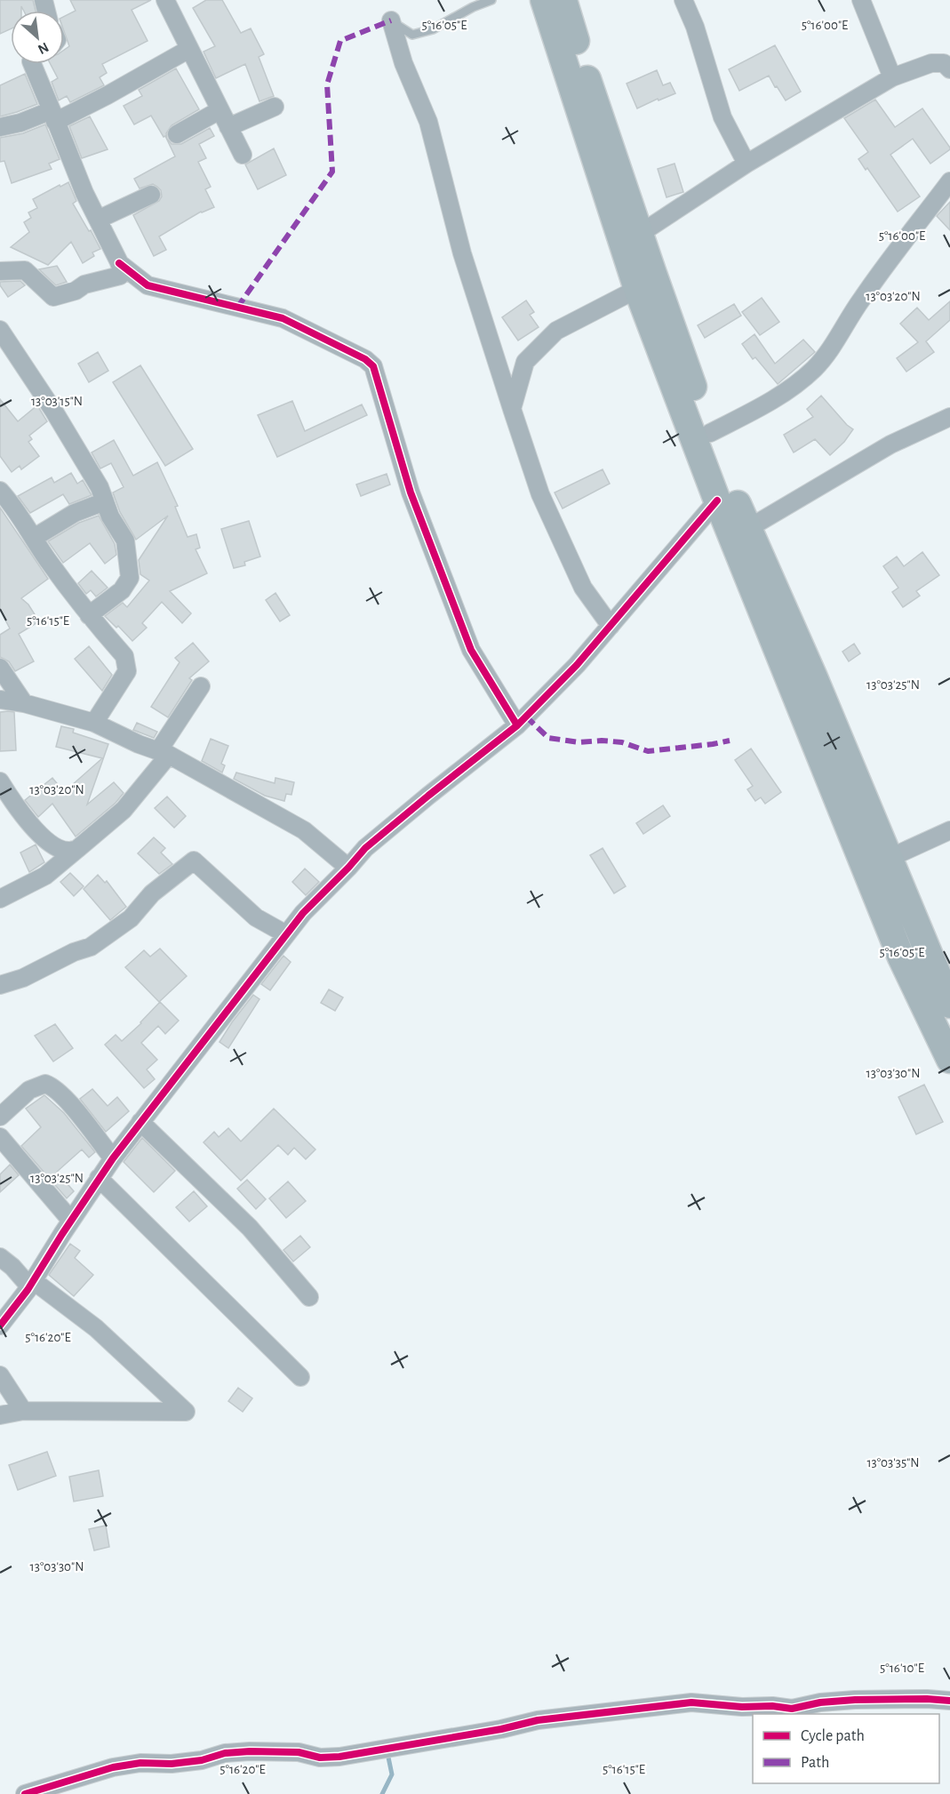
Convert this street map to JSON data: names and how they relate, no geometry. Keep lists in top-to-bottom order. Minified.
{"legend":["Cycle path","Path"],"north":"bottom right","coordinates":["5°16'05\"E","5°16'00\"E","13°03'20\"N","13°03'15\"N","5°16'15\"E","13°03'25\"N","13°03'30\"N","5°16'20\"E","13°03'35\"N","5°16'10\"E"]}
